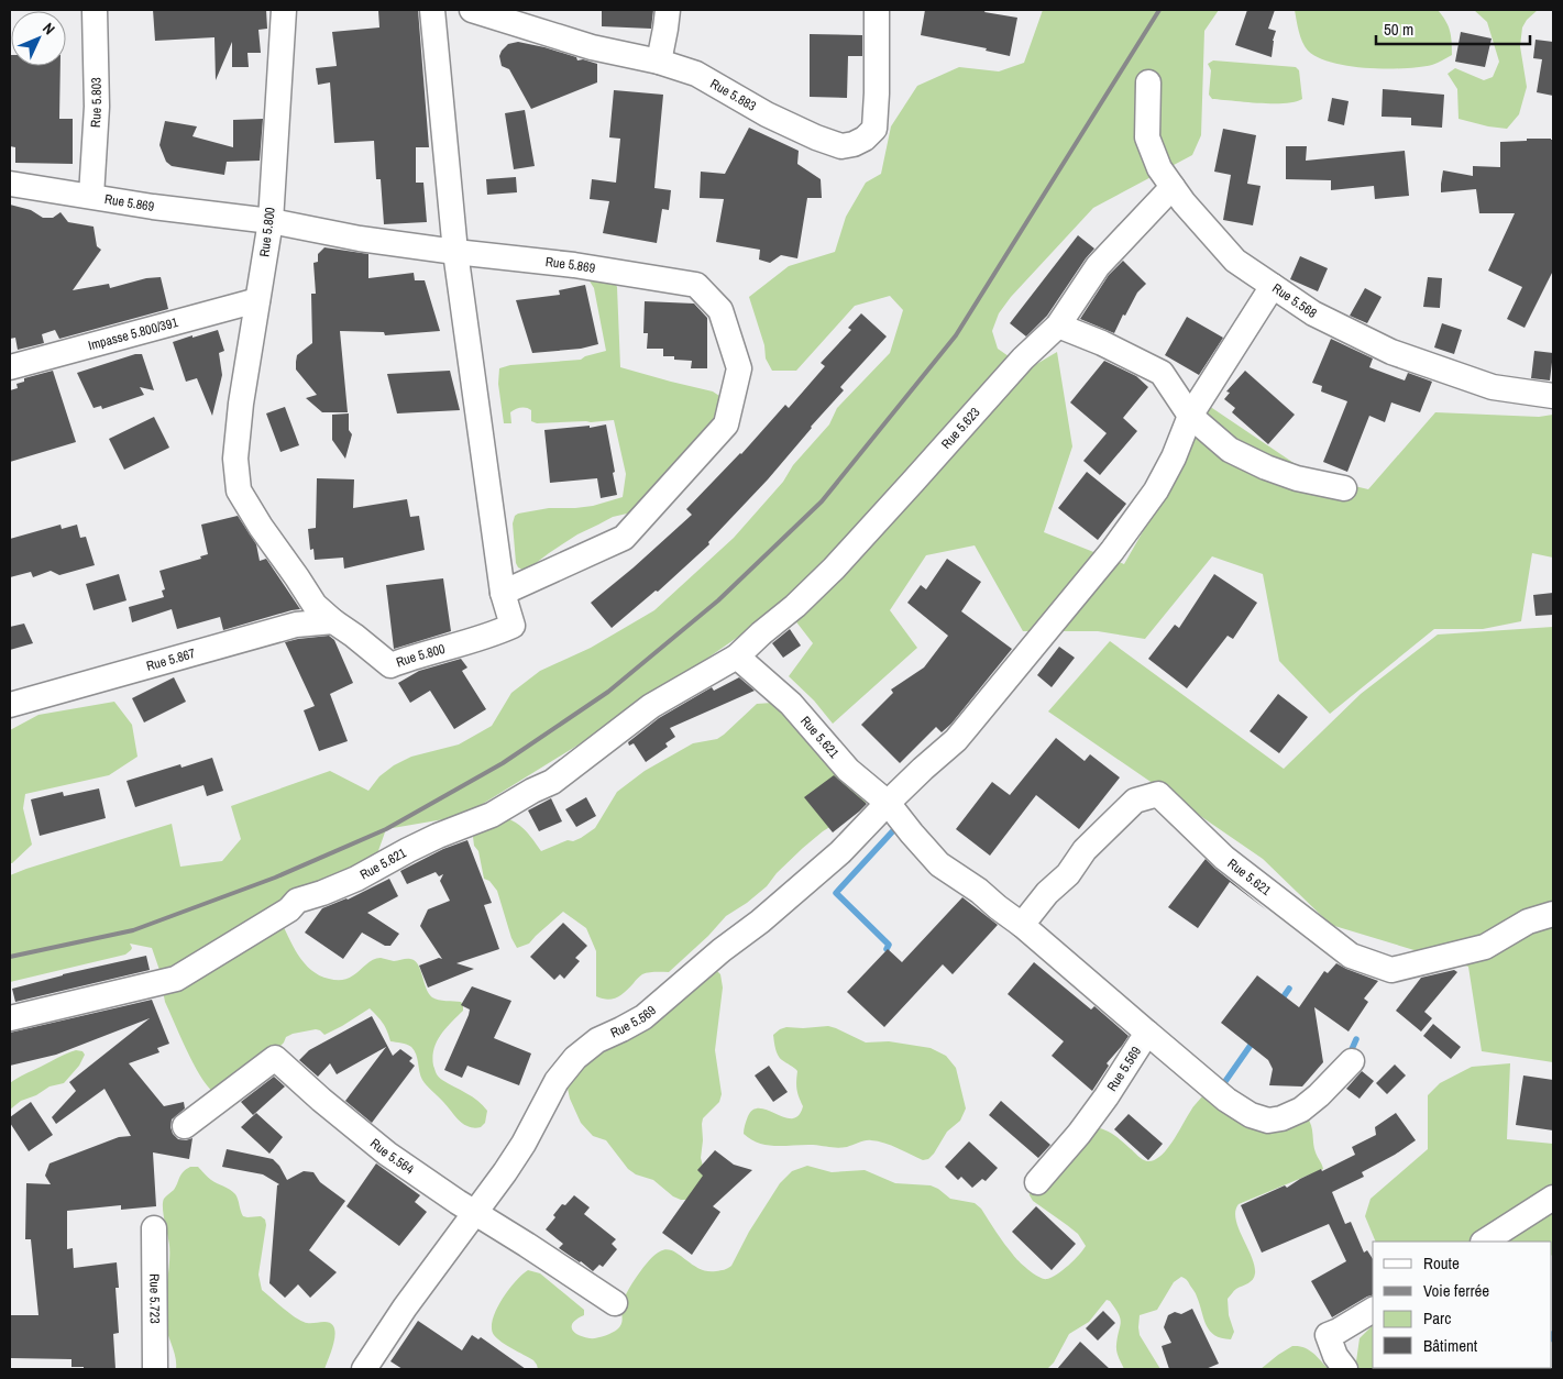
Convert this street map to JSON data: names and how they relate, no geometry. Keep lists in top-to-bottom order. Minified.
{"streets":{"street":["Rue 5.883","Rue 5.803","Rue 5.869","Rue 5.800","Rue 5.568","Impasse 5.800/391","Rue 5.623","Rue 5.867","Rue 5.621","Rue 5.569","Rue 5.564","Rue 5.723"]},"crossings":[["Rue 5.803","Rue 5.869"],["Rue 5.869","Rue 5.800"],["Rue 5.800","Impasse 5.800/391"],["Rue 5.800","Rue 5.867"],["Rue 5.568","Rue 5.623"],["Rue 5.568","Rue 5.569"],["Rue 5.623","Rue 5.621"],["Rue 5.621","Rue 5.569"],["Rue 5.569","Rue 5.564"]],"legend":["Route","Voie ferrée","Parc","Bâtiment"],"scale_bar":"50 m","north":"top right"}
